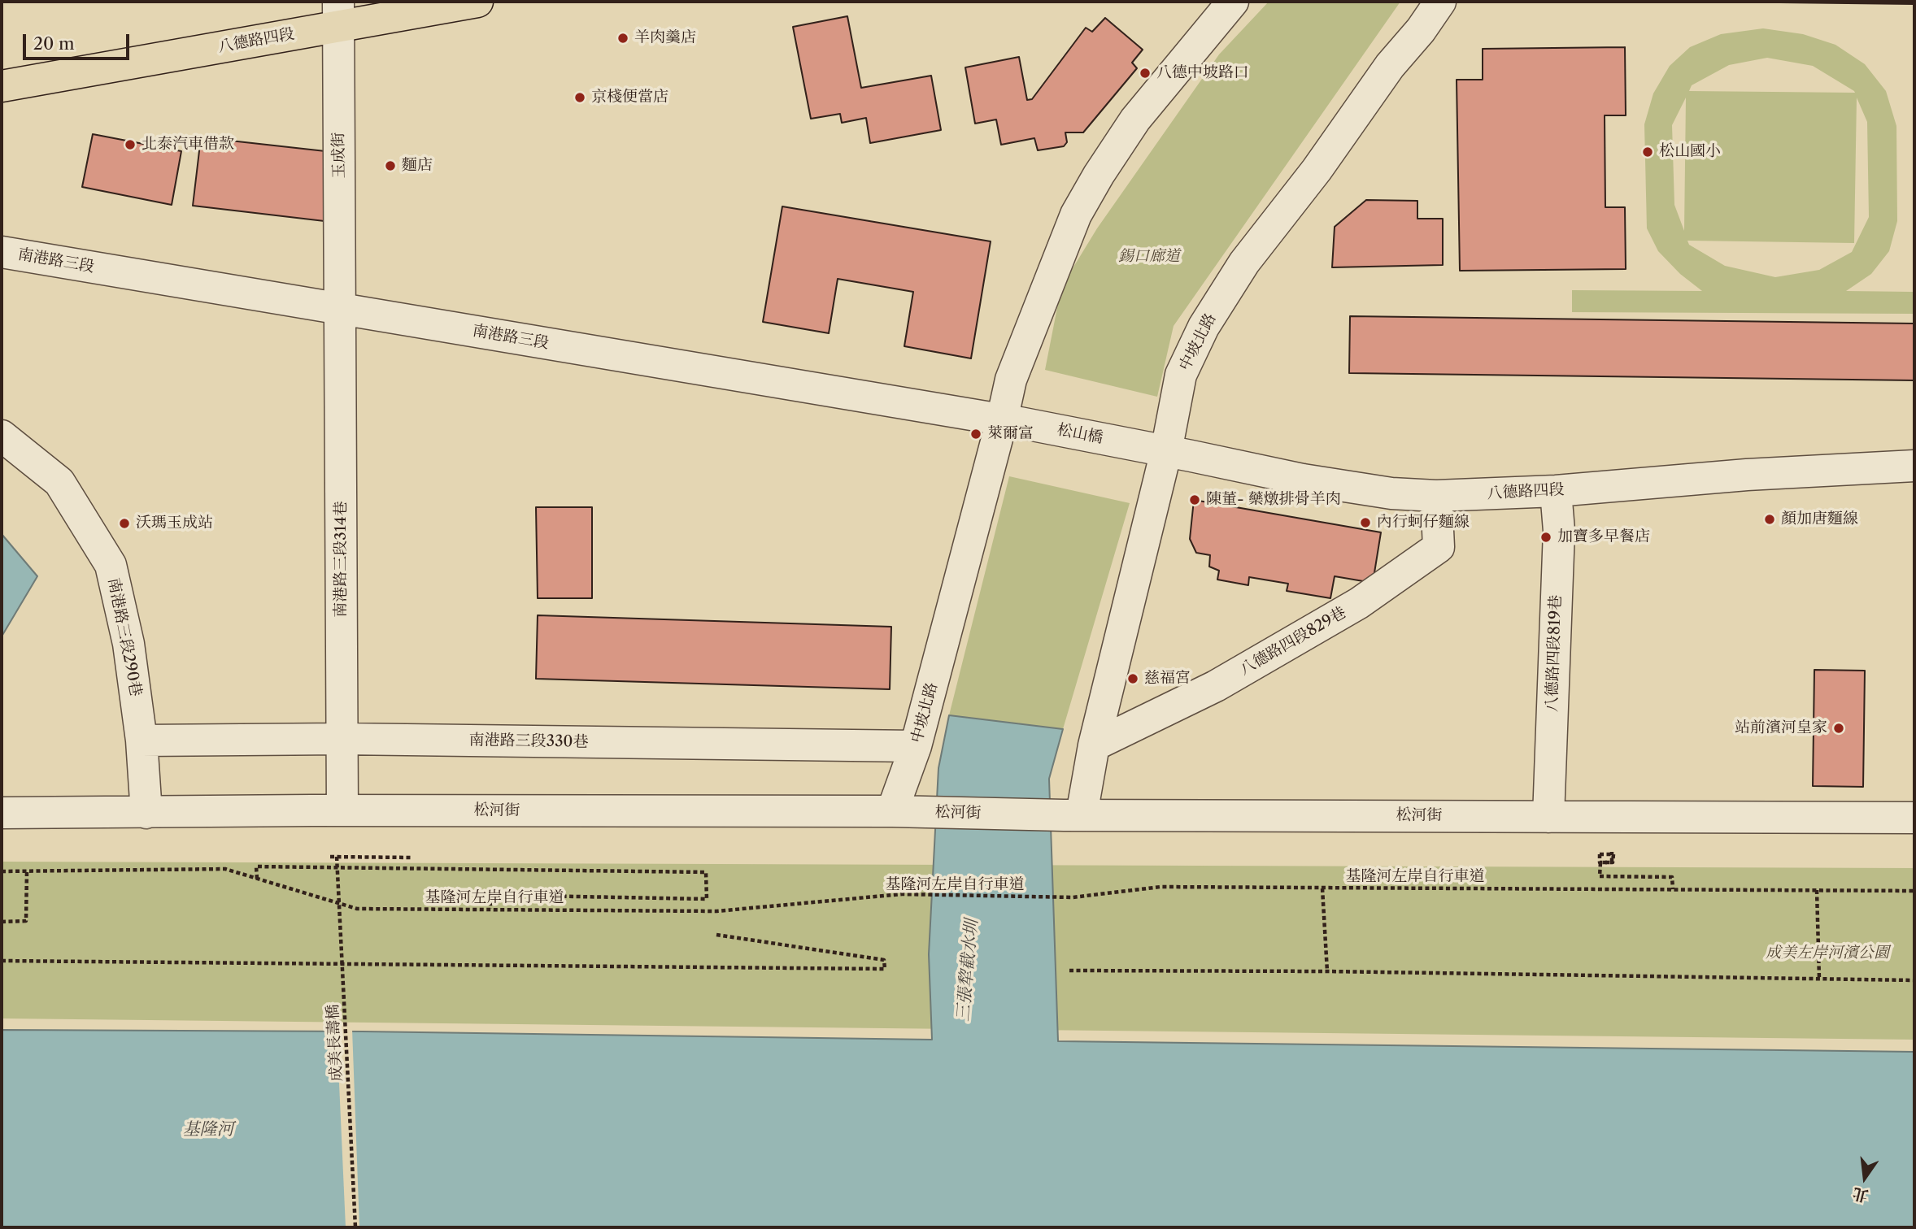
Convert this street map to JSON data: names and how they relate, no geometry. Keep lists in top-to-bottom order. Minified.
{"streets":{"main road":["八德路四段"],"street":["玉成街","南港路三段","中坡北路","松山橋","南港路三段314巷","南港路三段290巷","八德路四段829巷","八德路四段819巷","南港路三段330巷","松河街"],"path":["基隆河左岸自行車道","成美長壽橋"]},"crossings":[["八德路四段","玉成街"],["八德路四段","中坡北路"],["八德路四段","松山橋"],["八德路四段","八德路四段829巷"],["八德路四段","八德路四段819巷"],["玉成街","南港路三段"],["玉成街","南港路三段314巷"],["南港路三段","中坡北路"],["南港路三段","松山橋"],["南港路三段","南港路三段314巷"],["中坡北路","松山橋"],["中坡北路","八德路四段829巷"],["中坡北路","南港路三段330巷"],["中坡北路","松河街"],["南港路三段314巷","南港路三段330巷"],["南港路三段314巷","松河街"],["南港路三段290巷","南港路三段330巷"],["南港路三段290巷","松河街"],["八德路四段819巷","松河街"]],"water":["三張犂截水圳","基隆河"],"parks":["錫口廊道","成美左岸河濱公園"],"places":["羊肉羹店","八德中坡路口","京棧便當店","北泰汽車借款","松山國小","麵店","萊爾富","陳董- 藥燉排骨羊肉","顏加唐麵線","內行蚵仔麵線","沃瑪玉成站","加寶多早餐店","慈福宮","站前濱河皇家"],"scale_bar":"20 m","north":"bottom"}
